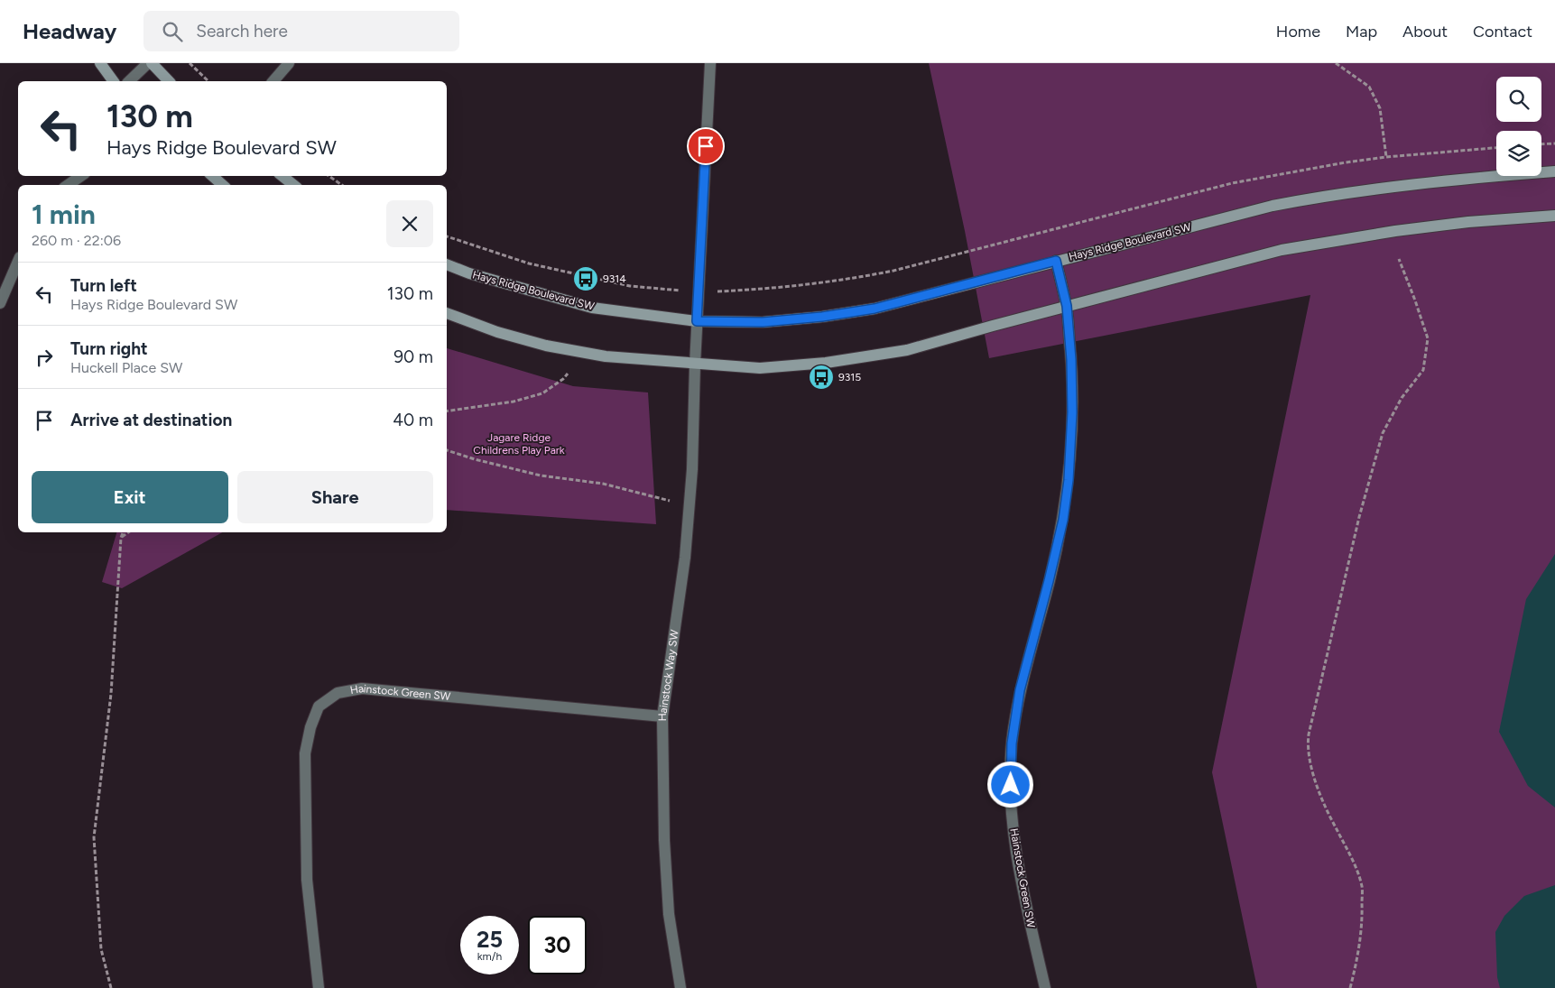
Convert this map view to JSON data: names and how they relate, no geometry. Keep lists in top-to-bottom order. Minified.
{"streets":{"street":["Hays Ridge Boulevard SW","Hainstock Way SW","Hainstock Green SW"]},"crossings":[["Hays Ridge Boulevard SW","Hainstock Way SW"],["Hays Ridge Boulevard SW","Hainstock Green SW"],["Hainstock Way SW","Hainstock Green SW"]],"parks":["Jagare Ridge Childrens Play Park"],"places":{"bus stop":["9314","9315"]},"page":{"header":"Headway","search":"Search here","nav":["Home","Map","About","Contact"],"turn":["130 m","Hays Ridge Boulevard SW"],"heading":["1 min","260 m · 22:06"],"list":[{"name":"Turn left","note":"Hays Ridge Boulevard SW","value":"130 m"},{"name":"Turn right","note":"Huckell Place SW","value":"90 m"},{"name":"Arrive at destination","value":"40 m"}],"buttons":["Exit","Share"],"speed":"25 km/h","limit":"30"}}
